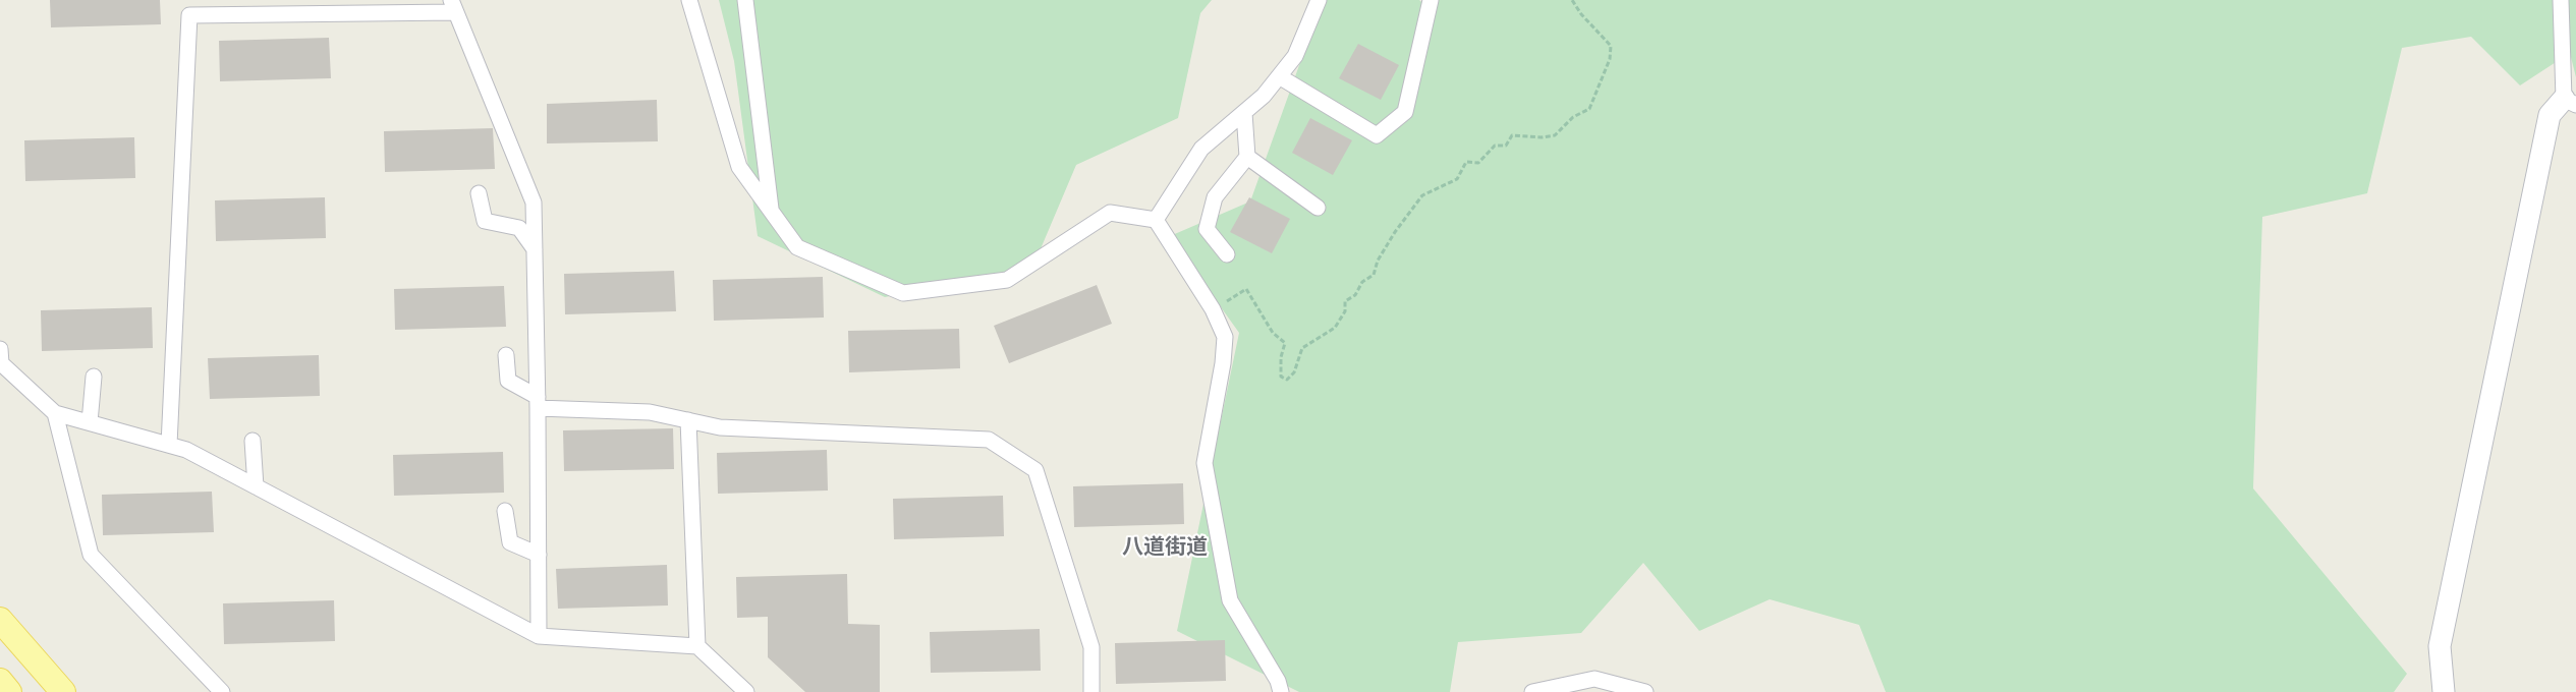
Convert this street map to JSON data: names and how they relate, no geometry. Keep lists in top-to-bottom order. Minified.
{"districts":["八道街道"]}
